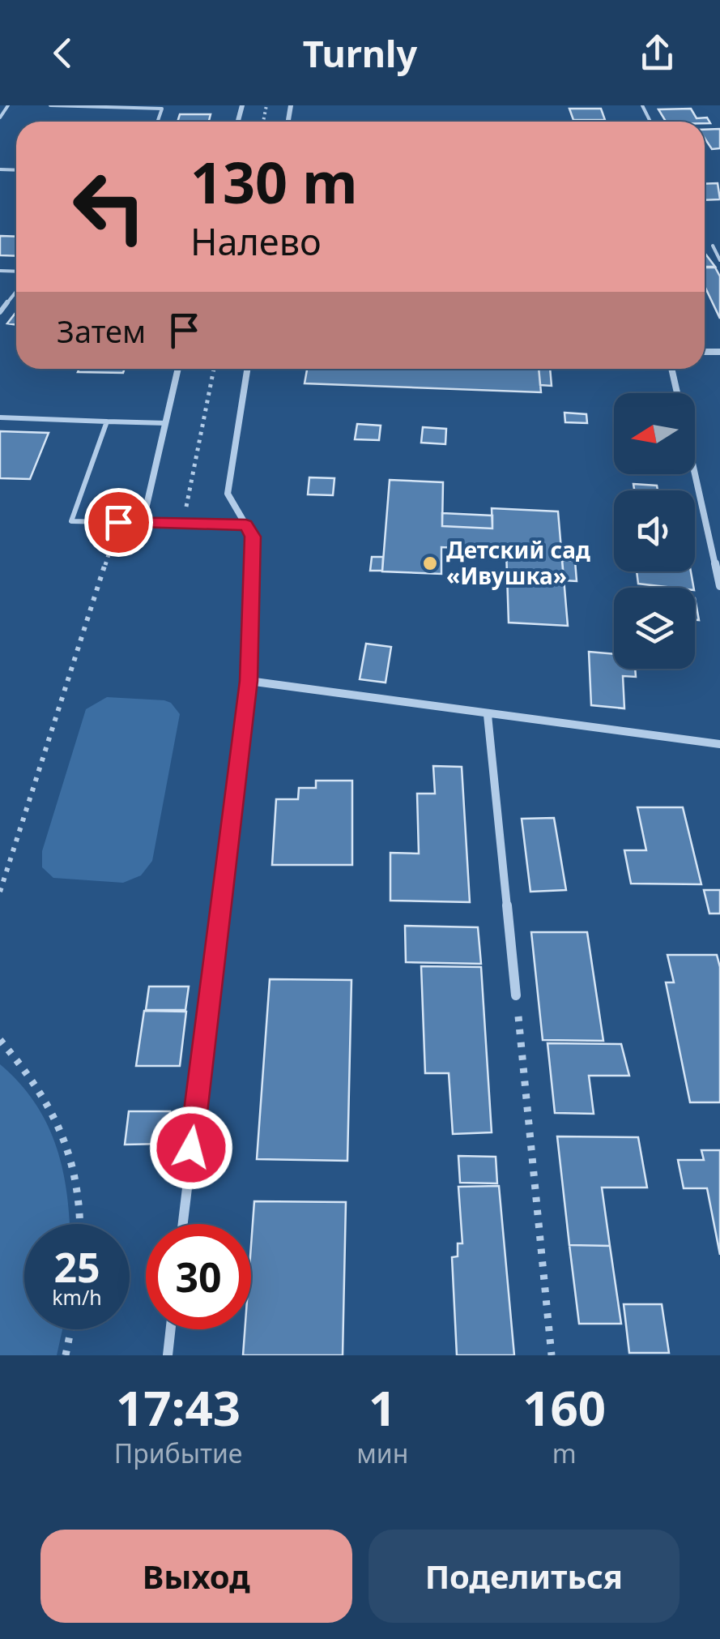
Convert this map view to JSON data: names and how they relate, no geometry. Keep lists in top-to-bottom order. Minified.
{"places":["Детский сад «Ивушка»"],"north":"left","page":{"header":"Turnly","turn":["130 m","Налево"],"then":"Затем","speed":"25 km/h","limit":"30","eta":["17:43","Прибытие","1","мин","160","m"],"buttons":["Выход","Поделиться"]}}
